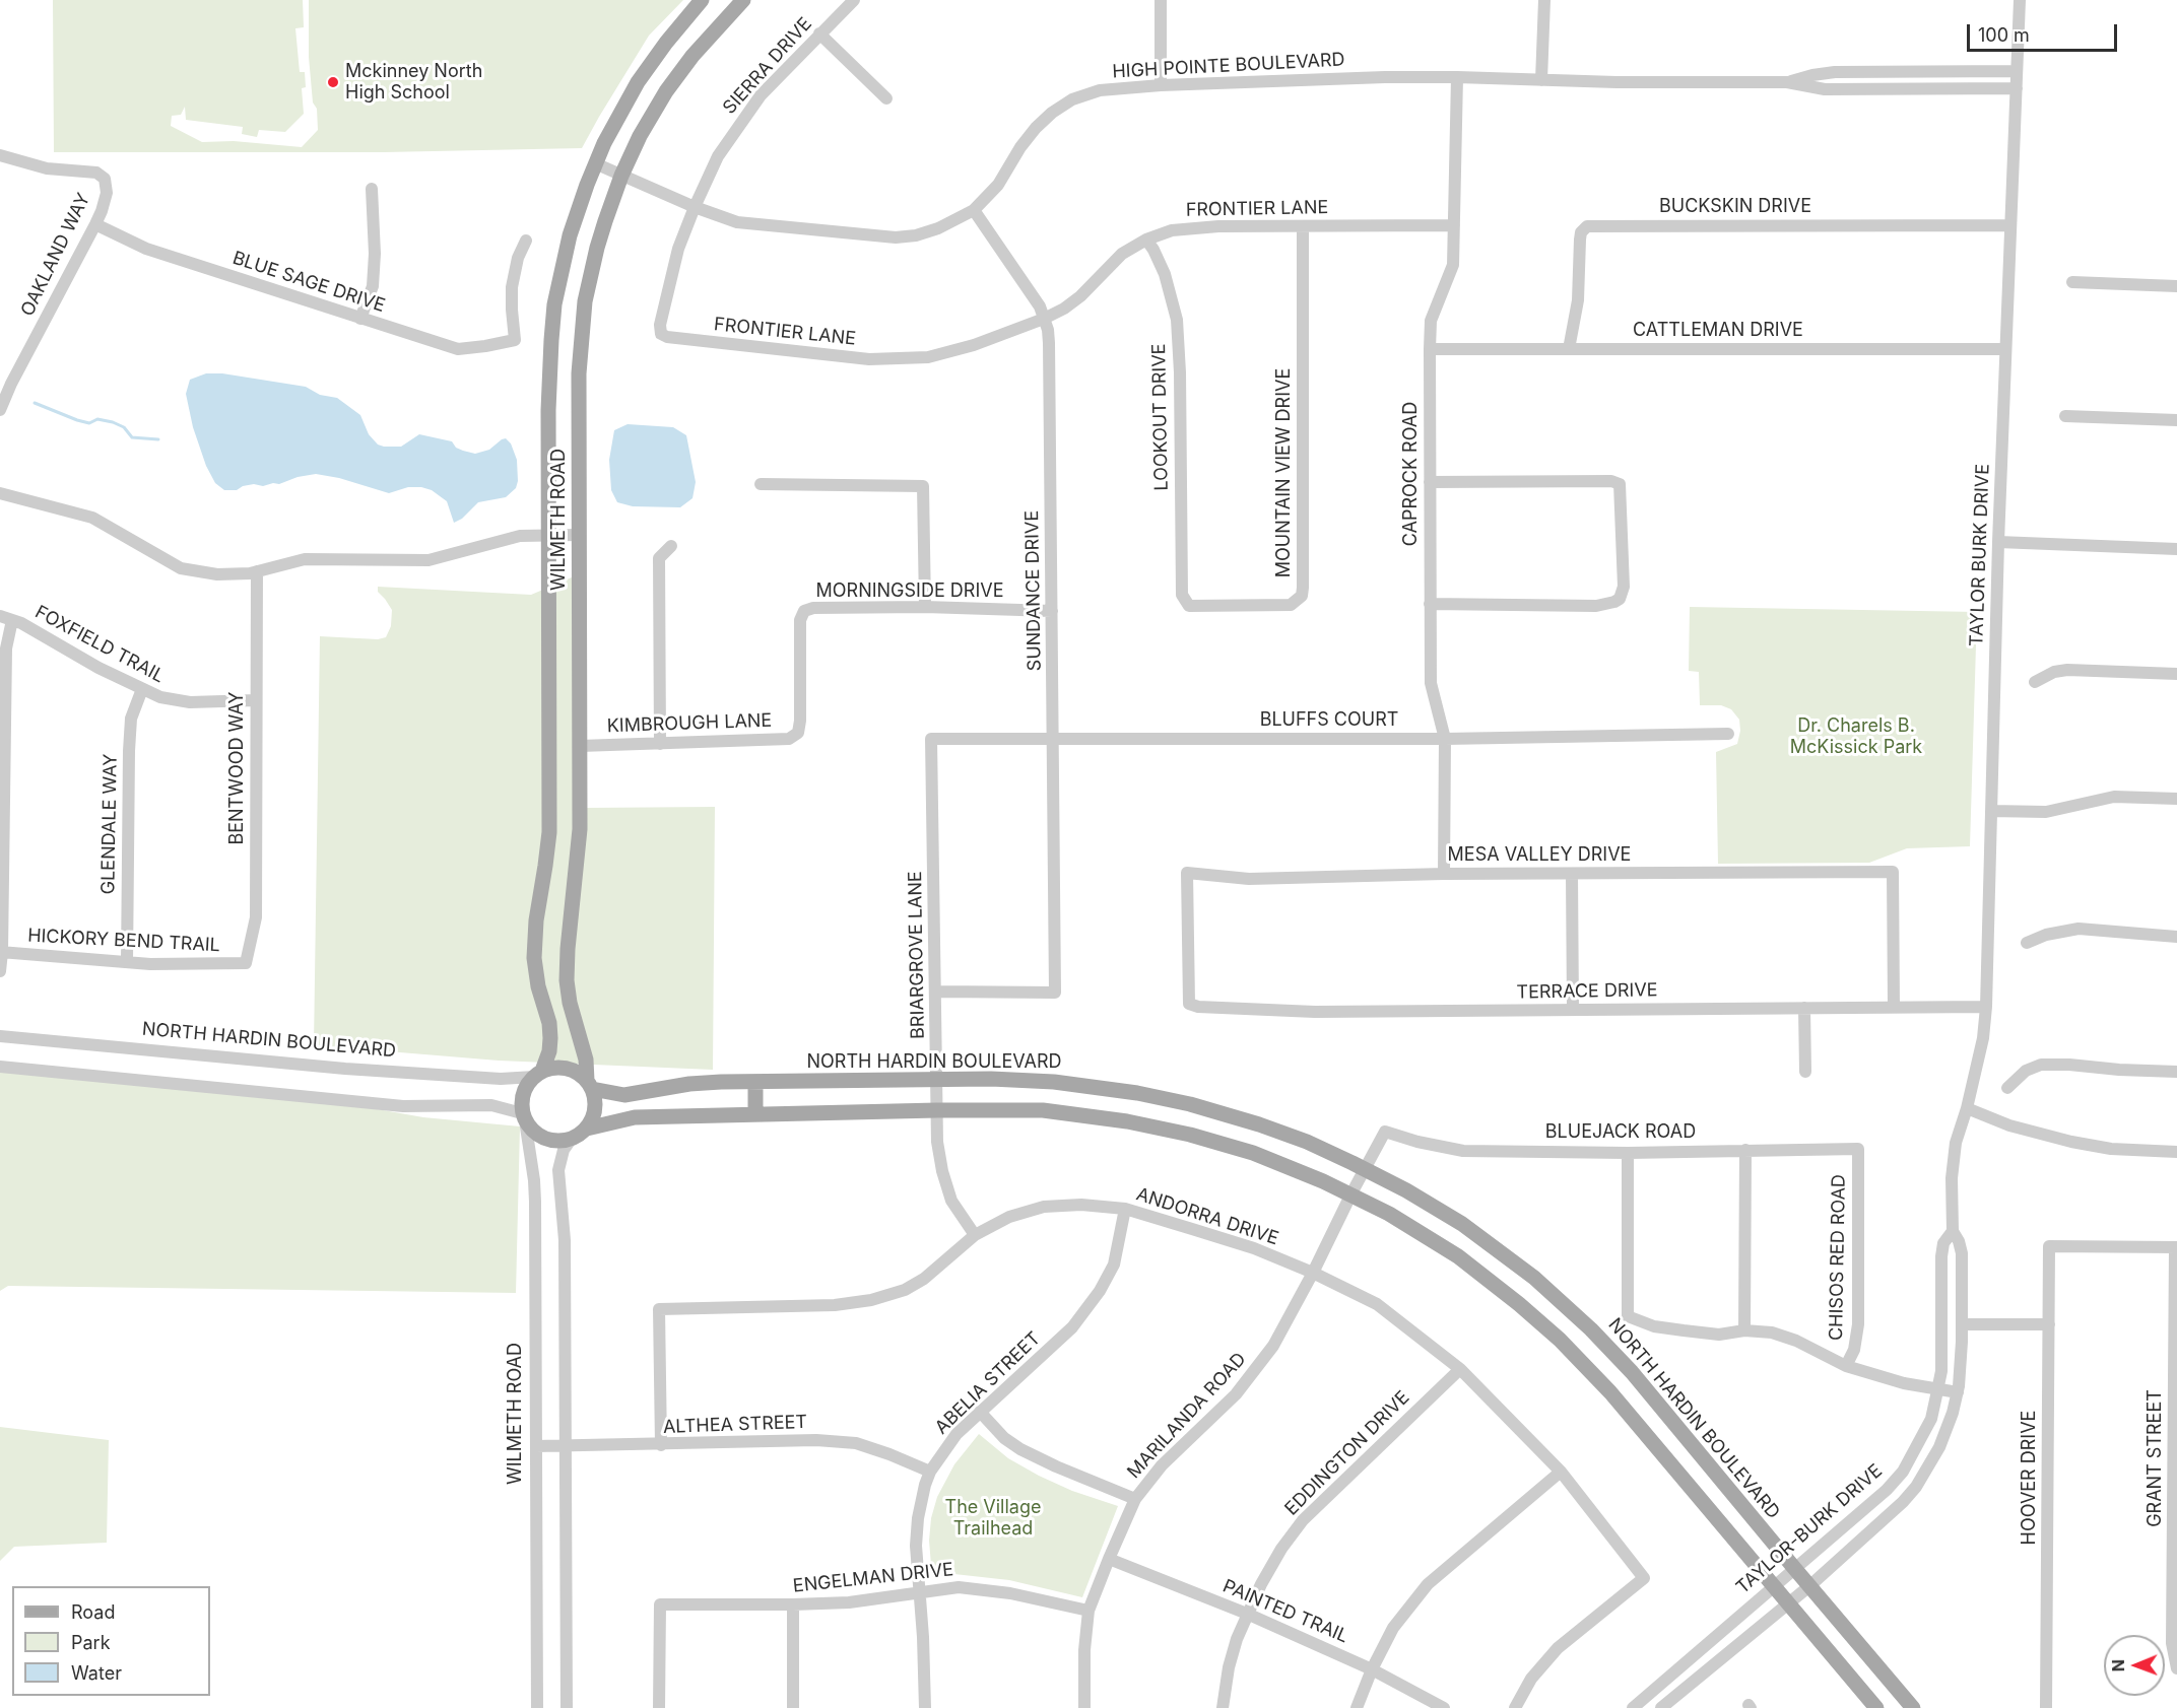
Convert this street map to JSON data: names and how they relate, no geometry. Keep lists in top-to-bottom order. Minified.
{"streets":{"main road":["WILMETH ROAD","NORTH HARDIN BOULEVARD"],"street":["SIERRA DRIVE","HIGH POINTE BOULEVARD","BUCKSKIN DRIVE","FRONTIER LANE","OAKLAND WAY","BLUE SAGE DRIVE","CATTLEMAN DRIVE","LOOKOUT DRIVE","MOUNTAIN VIEW DRIVE","CAPROCK ROAD","TAYLOR BURK DRIVE","SUNDANCE DRIVE","MORNINGSIDE DRIVE","FOXFIELD TRAIL","BLUFFS COURT","KIMBROUGH LANE","BENTWOOD WAY","GLENDALE WAY","MESA VALLEY DRIVE","HICKORY BEND TRAIL","BRIARGROVE LANE","TERRACE DRIVE","BLUEJACK ROAD","ANDORRA DRIVE","CHISOS RED ROAD","ABELIA STREET","MARILANDA ROAD","ALTHEA STREET","EDDINGTON DRIVE","GRANT STREET","HOOVER DRIVE","TAYLOR-BURK DRIVE","ENGELMAN DRIVE","PAINTED TRAIL"]},"crossings":[["SIERRA DRIVE","HIGH POINTE BOULEVARD"],["SIERRA DRIVE","FRONTIER LANE"],["HIGH POINTE BOULEVARD","CAPROCK ROAD"],["HIGH POINTE BOULEVARD","WILMETH ROAD"],["HIGH POINTE BOULEVARD","TAYLOR BURK DRIVE"],["HIGH POINTE BOULEVARD","SUNDANCE DRIVE"],["BUCKSKIN DRIVE","CATTLEMAN DRIVE"],["BUCKSKIN DRIVE","TAYLOR BURK DRIVE"],["FRONTIER LANE","LOOKOUT DRIVE"],["FRONTIER LANE","MOUNTAIN VIEW DRIVE"],["FRONTIER LANE","CAPROCK ROAD"],["FRONTIER LANE","SUNDANCE DRIVE"],["OAKLAND WAY","BLUE SAGE DRIVE"],["CATTLEMAN DRIVE","CAPROCK ROAD"],["CATTLEMAN DRIVE","TAYLOR BURK DRIVE"],["LOOKOUT DRIVE","MOUNTAIN VIEW DRIVE"],["CAPROCK ROAD","BLUFFS COURT"],["CAPROCK ROAD","MESA VALLEY DRIVE"],["WILMETH ROAD","KIMBROUGH LANE"],["WILMETH ROAD","NORTH HARDIN BOULEVARD"],["WILMETH ROAD","ALTHEA STREET"],["TAYLOR BURK DRIVE","TERRACE DRIVE"],["TAYLOR BURK DRIVE","TAYLOR-BURK DRIVE"],["SUNDANCE DRIVE","MORNINGSIDE DRIVE"],["SUNDANCE DRIVE","BLUFFS COURT"],["SUNDANCE DRIVE","BRIARGROVE LANE"],["MORNINGSIDE DRIVE","KIMBROUGH LANE"],["FOXFIELD TRAIL","BENTWOOD WAY"],["FOXFIELD TRAIL","GLENDALE WAY"],["BLUFFS COURT","BRIARGROVE LANE"],["BENTWOOD WAY","HICKORY BEND TRAIL"],["GLENDALE WAY","HICKORY BEND TRAIL"],["MESA VALLEY DRIVE","TERRACE DRIVE"],["BRIARGROVE LANE","NORTH HARDIN BOULEVARD"],["BRIARGROVE LANE","ANDORRA DRIVE"],["NORTH HARDIN BOULEVARD","MARILANDA ROAD"],["NORTH HARDIN BOULEVARD","TAYLOR-BURK DRIVE"],["BLUEJACK ROAD","CHISOS RED ROAD"],["BLUEJACK ROAD","MARILANDA ROAD"],["ANDORRA DRIVE","ABELIA STREET"],["ANDORRA DRIVE","MARILANDA ROAD"],["ANDORRA DRIVE","ALTHEA STREET"],["ANDORRA DRIVE","EDDINGTON DRIVE"],["ABELIA STREET","ALTHEA STREET"],["ABELIA STREET","ENGELMAN DRIVE"],["MARILANDA ROAD","ENGELMAN DRIVE"],["MARILANDA ROAD","PAINTED TRAIL"],["EDDINGTON DRIVE","PAINTED TRAIL"],["GRANT STREET","HOOVER DRIVE"]],"parks":["Dr. Charels B. McKissick Park","The Village Trailhead"],"places":["Mckinney North High School"],"legend":["Road","Park","Water"],"scale_bar":"100 m","north":"left"}
